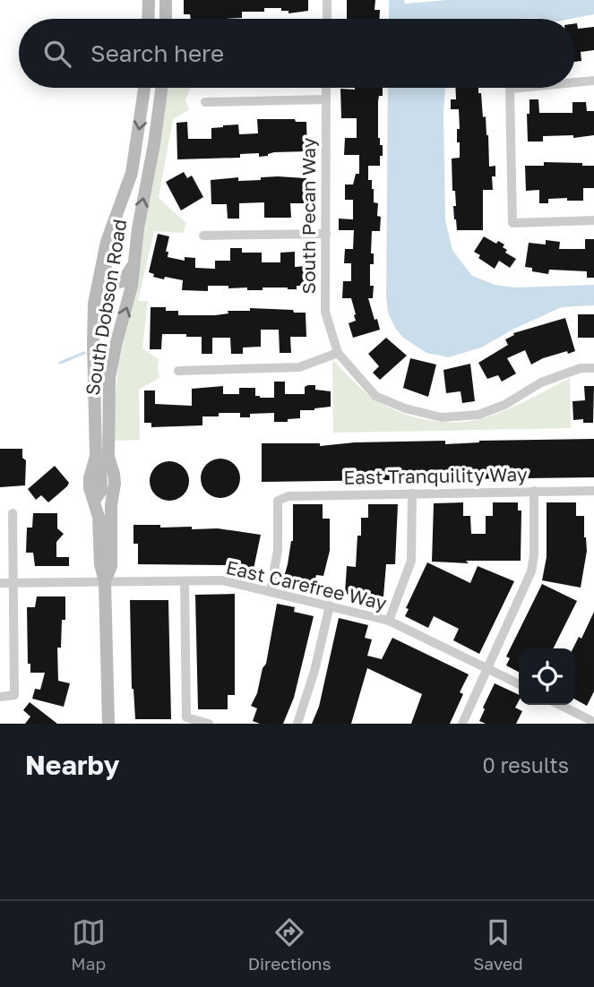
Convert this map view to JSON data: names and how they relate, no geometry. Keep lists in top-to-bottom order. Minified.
{"streets":{"street":["South Pecan Way","South Dobson Road","East Tranquility Way","East Carefree Way"]},"crossings":[["South Dobson Road","East Carefree Way"],["East Tranquility Way","East Carefree Way"]],"page":{"search":"Search here","heading":["Nearby","0 results"],"nav":["Map","Directions","Saved"]}}
